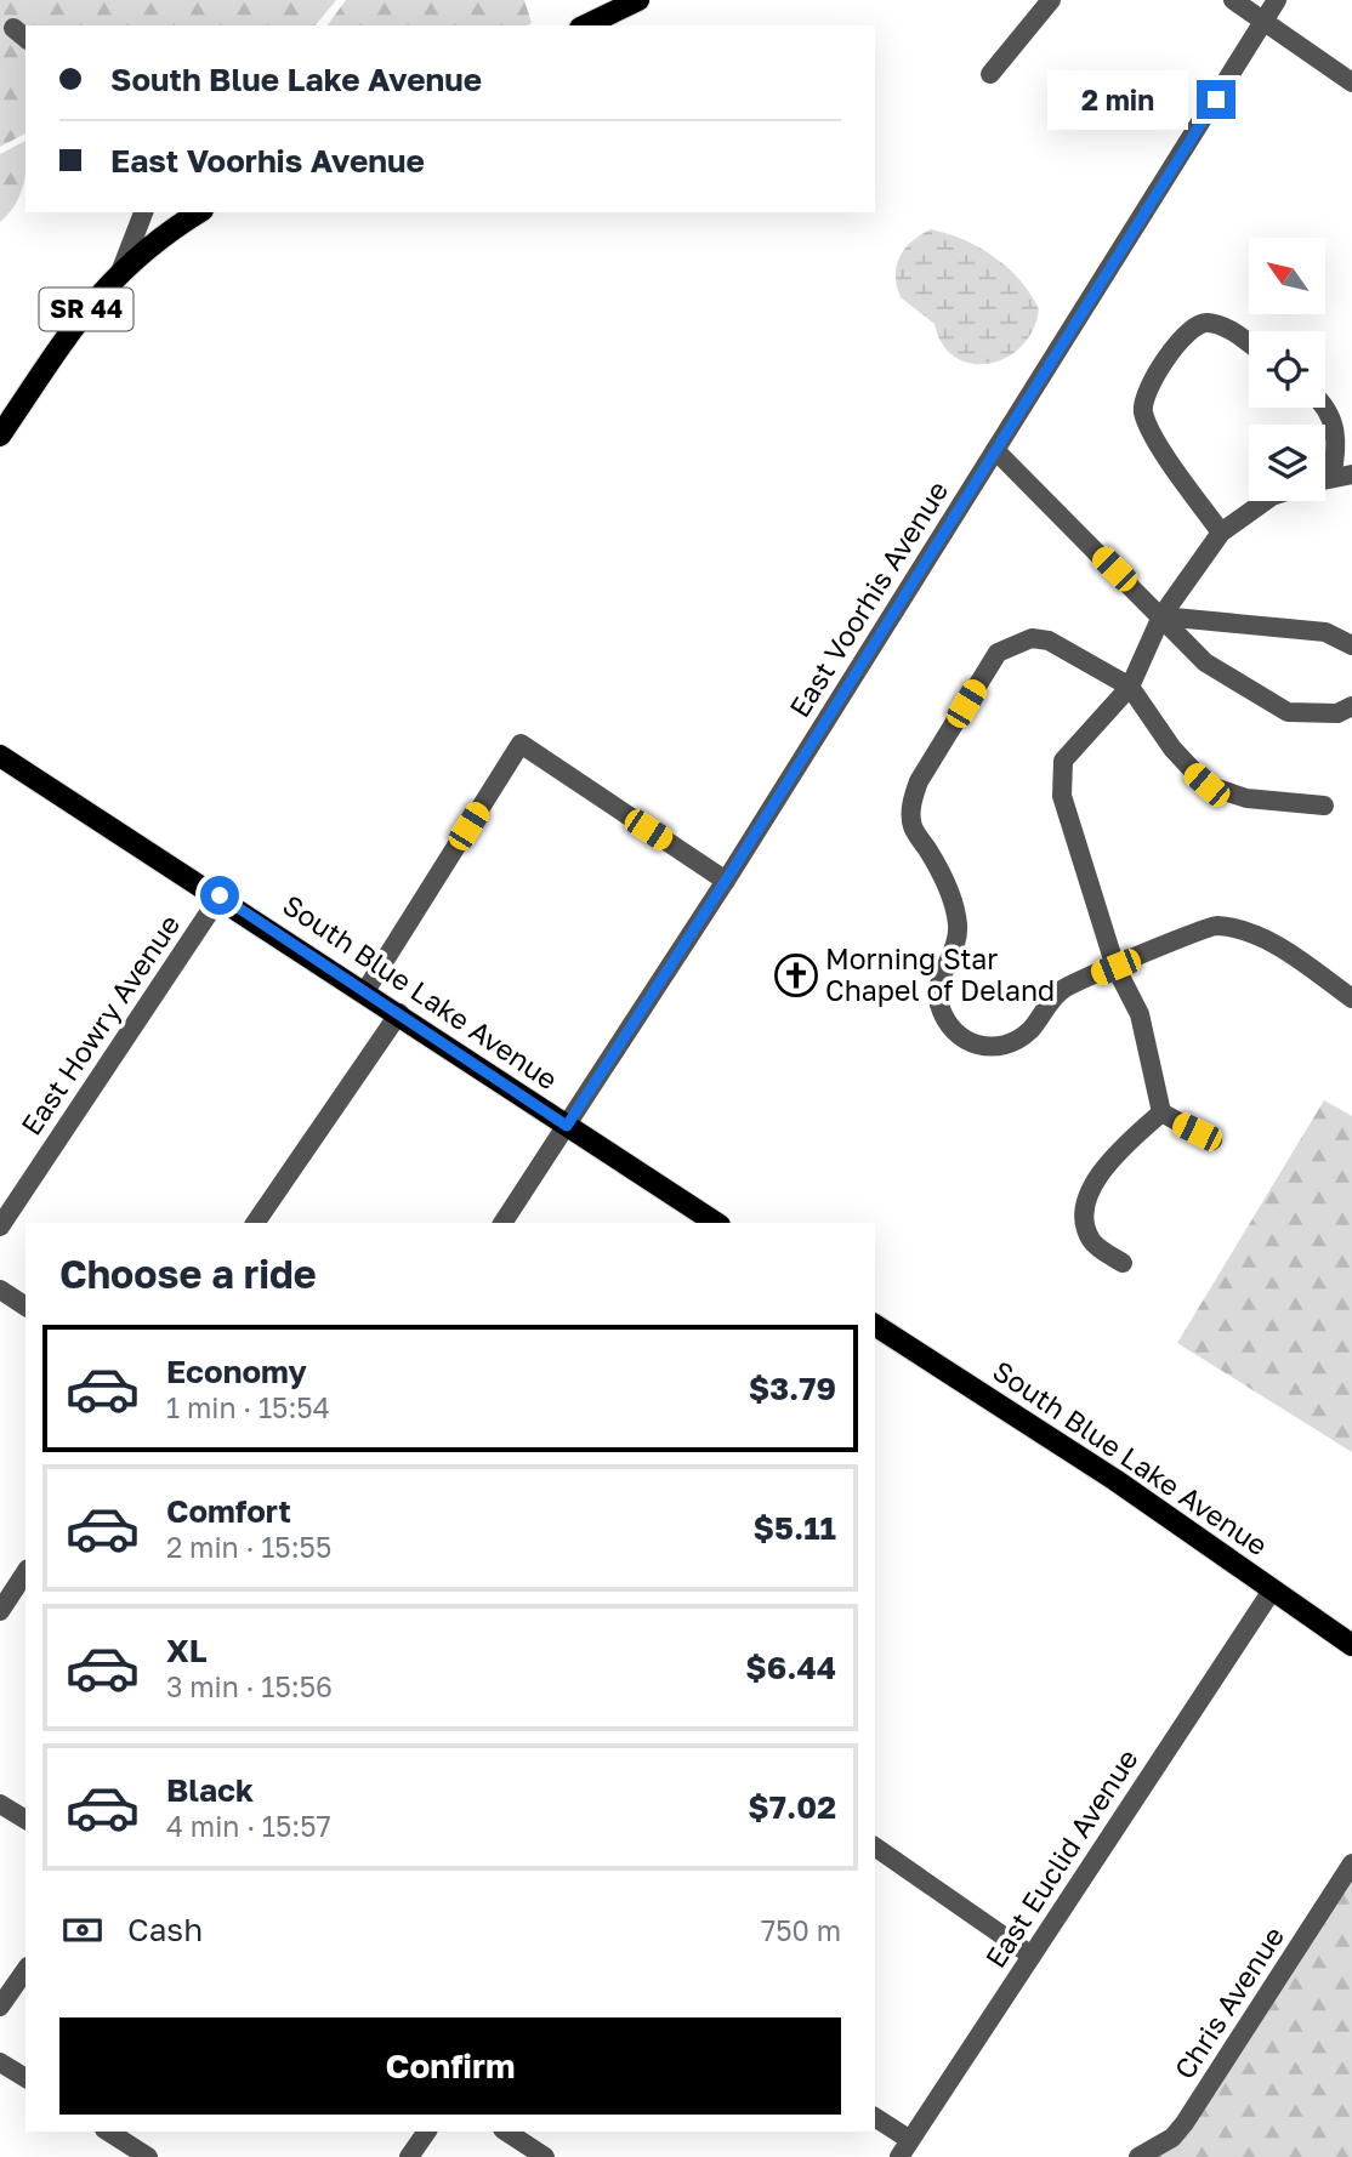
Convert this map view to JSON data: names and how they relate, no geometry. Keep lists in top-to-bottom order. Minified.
{"streets":{"main road":["SR 44","South Blue Lake Avenue"],"street":["East Voorhis Avenue","East Howry Avenue","East Euclid Avenue","Chris Avenue"]},"crossings":[["East Voorhis Avenue","South Blue Lake Avenue"],["South Blue Lake Avenue","East Howry Avenue"],["South Blue Lake Avenue","East Euclid Avenue"]],"places":{"church":["Morning Star Chapel of Deland"]},"north":"top left","page":{"banner":["South Blue Lake Avenue","East Voorhis Avenue"],"bubble":"2 min","heading":"Choose a ride","list":[{"name":"Economy","note":"1 min · 15:54","value":"$3.79"},{"name":"Comfort","note":"2 min · 15:55","value":"$5.11"},{"name":"XL","note":"3 min · 15:56","value":"$6.44"},{"name":"Black","note":"4 min · 15:57","value":"$7.02"}],"pay":["Cash","750 m"],"buttons":"Confirm"}}
